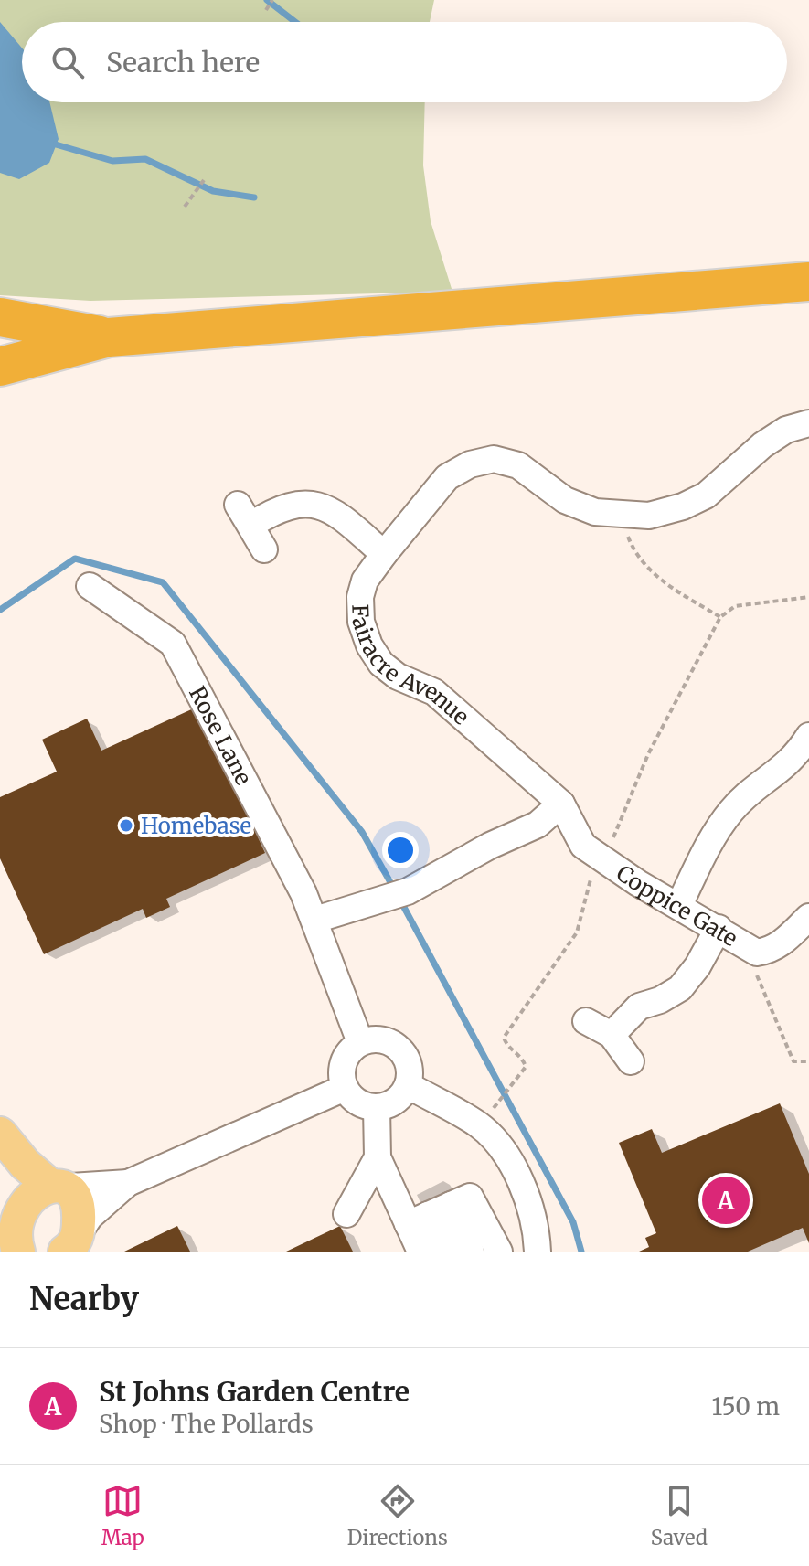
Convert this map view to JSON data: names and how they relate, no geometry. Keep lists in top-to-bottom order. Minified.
{"streets":{"street":["Fairacre Avenue","Rose Lane","Coppice Gate"]},"crossings":[["Fairacre Avenue","Coppice Gate"]],"places":["Homebase"],"page":{"search":"Search here","pins":"A","heading":"Nearby","list":[{"mark":"A","name":"St Johns Garden Centre","note":"Shop · The Pollards","value":"150 m"}],"nav":["Map","Directions","Saved"]}}
